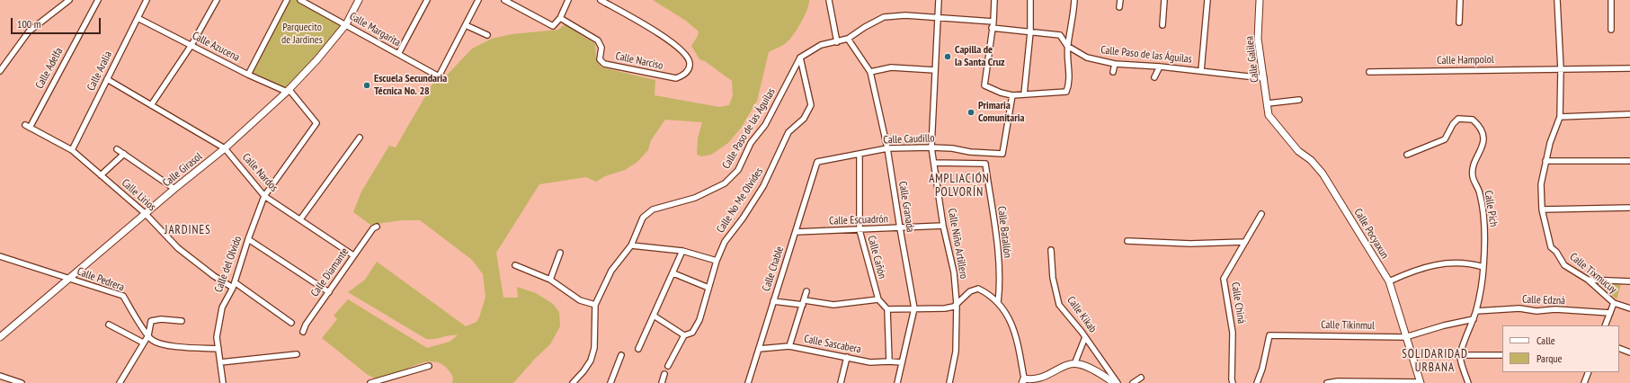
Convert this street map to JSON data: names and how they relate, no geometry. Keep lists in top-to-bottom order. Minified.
{"streets":{"street":["Calle Margarita","Calle Azucena","Calle Paso de las Águilas","Calle Galilea","Calle Hampolol","Calle Narciso","Calle Adelfa","Calle Aralia","Calle Caudillo","Calle Girasol","Calle Nardos","Calle Lirios","Calle No Me Olvides","Calle Granada","Calle Pich","Calle Escuadrón","Calle Batallón","Calle Pocyaxun","Calle Niño Artillero","Calle Cañón","Calle del Olvido","Calle Chable","Calle Diamante","Calle Tixmucuy","Calle Pedrera","Calle Edzná","Calle Chiná","Calle Kikab","Calle Tikinmul","Calle Sascabera"]},"crossings":[["Calle Margarita","Calle Girasol"],["Calle Azucena","Calle Aralia"],["Calle Azucena","Calle Girasol"],["Calle Azucena","Calle del Olvido"],["Calle Paso de las Águilas","Calle Galilea"],["Calle Paso de las Águilas","Calle No Me Olvides"],["Calle Galilea","Calle Pocyaxun"],["Calle Hampolol","Calle Tixmucuy"],["Calle Adelfa","Calle Lirios"],["Calle Aralia","Calle Nardos"],["Calle Aralia","Calle Lirios"],["Calle Caudillo","Calle Granada"],["Calle Caudillo","Calle Niño Artillero"],["Calle Caudillo","Calle Cañón"],["Calle Caudillo","Calle Chable"],["Calle Girasol","Calle Nardos"],["Calle Girasol","Calle Lirios"],["Calle Girasol","Calle Pedrera"],["Calle Nardos","Calle del Olvido"],["Calle Nardos","Calle Diamante"],["Calle Lirios","Calle del Olvido"],["Calle Granada","Calle Escuadrón"],["Calle Granada","Calle Sascabera"],["Calle Pich","Calle Edzná"],["Calle Pich","Calle Tikinmul"],["Calle Escuadrón","Calle Niño Artillero"],["Calle Escuadrón","Calle Cañón"],["Calle Escuadrón","Calle Chable"],["Calle Batallón","Calle Niño Artillero"],["Calle Pocyaxun","Calle Tikinmul"],["Calle del Olvido","Calle Pedrera"],["Calle Chable","Calle Sascabera"],["Calle Tixmucuy","Calle Edzná"]],"districts":["AMPLIACIÓN POLVORÍN","JARDINES","SOLIDARIDAD URBANA"],"parks":["Parquecito de Jardines"],"places":["Capilla de la Santa Cruz","Escuela Secundaria Técnica No. 28","Primaria Comunitaria"],"legend":["Calle","Parque"],"scale_bar":"100 m"}
